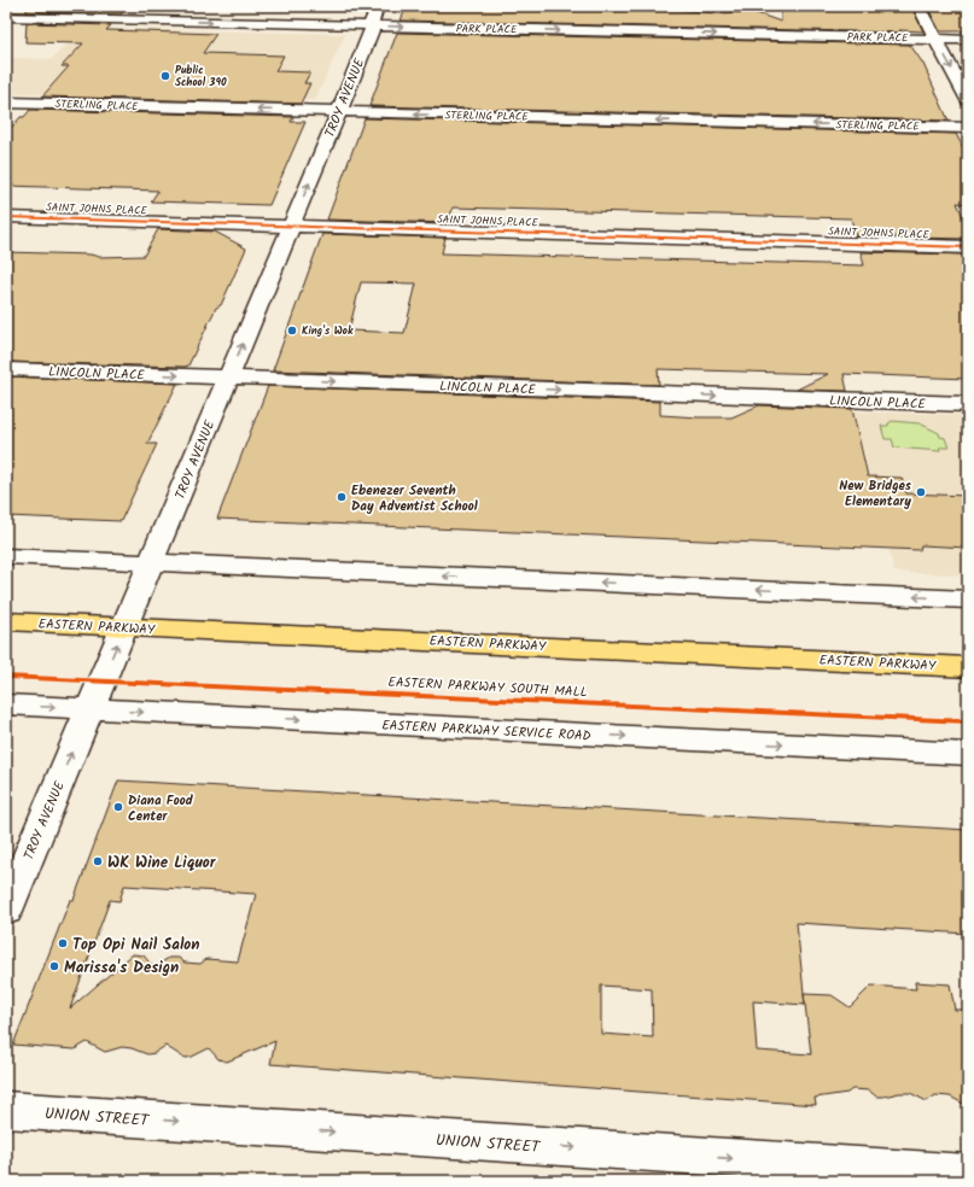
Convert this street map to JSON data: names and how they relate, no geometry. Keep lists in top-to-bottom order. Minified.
{"streets":{"main road":["EASTERN PARKWAY"],"street":["PARK PLACE","TROY AVENUE","STERLING PLACE","SAINT JOHNS PLACE","LINCOLN PLACE","EASTERN PARKWAY SERVICE ROAD","UNION STREET"],"cycle path":["EASTERN PARKWAY SOUTH MALL"]},"crossings":[["PARK PLACE","TROY AVENUE"],["TROY AVENUE","STERLING PLACE"],["TROY AVENUE","SAINT JOHNS PLACE"],["TROY AVENUE","LINCOLN PLACE"],["TROY AVENUE","EASTERN PARKWAY"],["TROY AVENUE","EASTERN PARKWAY SERVICE ROAD"]],"one_way":["PARK PLACE","TROY AVENUE","STERLING PLACE","UNION STREET"],"places":["Public School 390","King's Wok","New Bridges Elementary","Ebenezer Seventh Day Adventist School","Diana Food Center","WK Wine Liquor","Top Opi Nail Salon","Marissa's Design"]}
